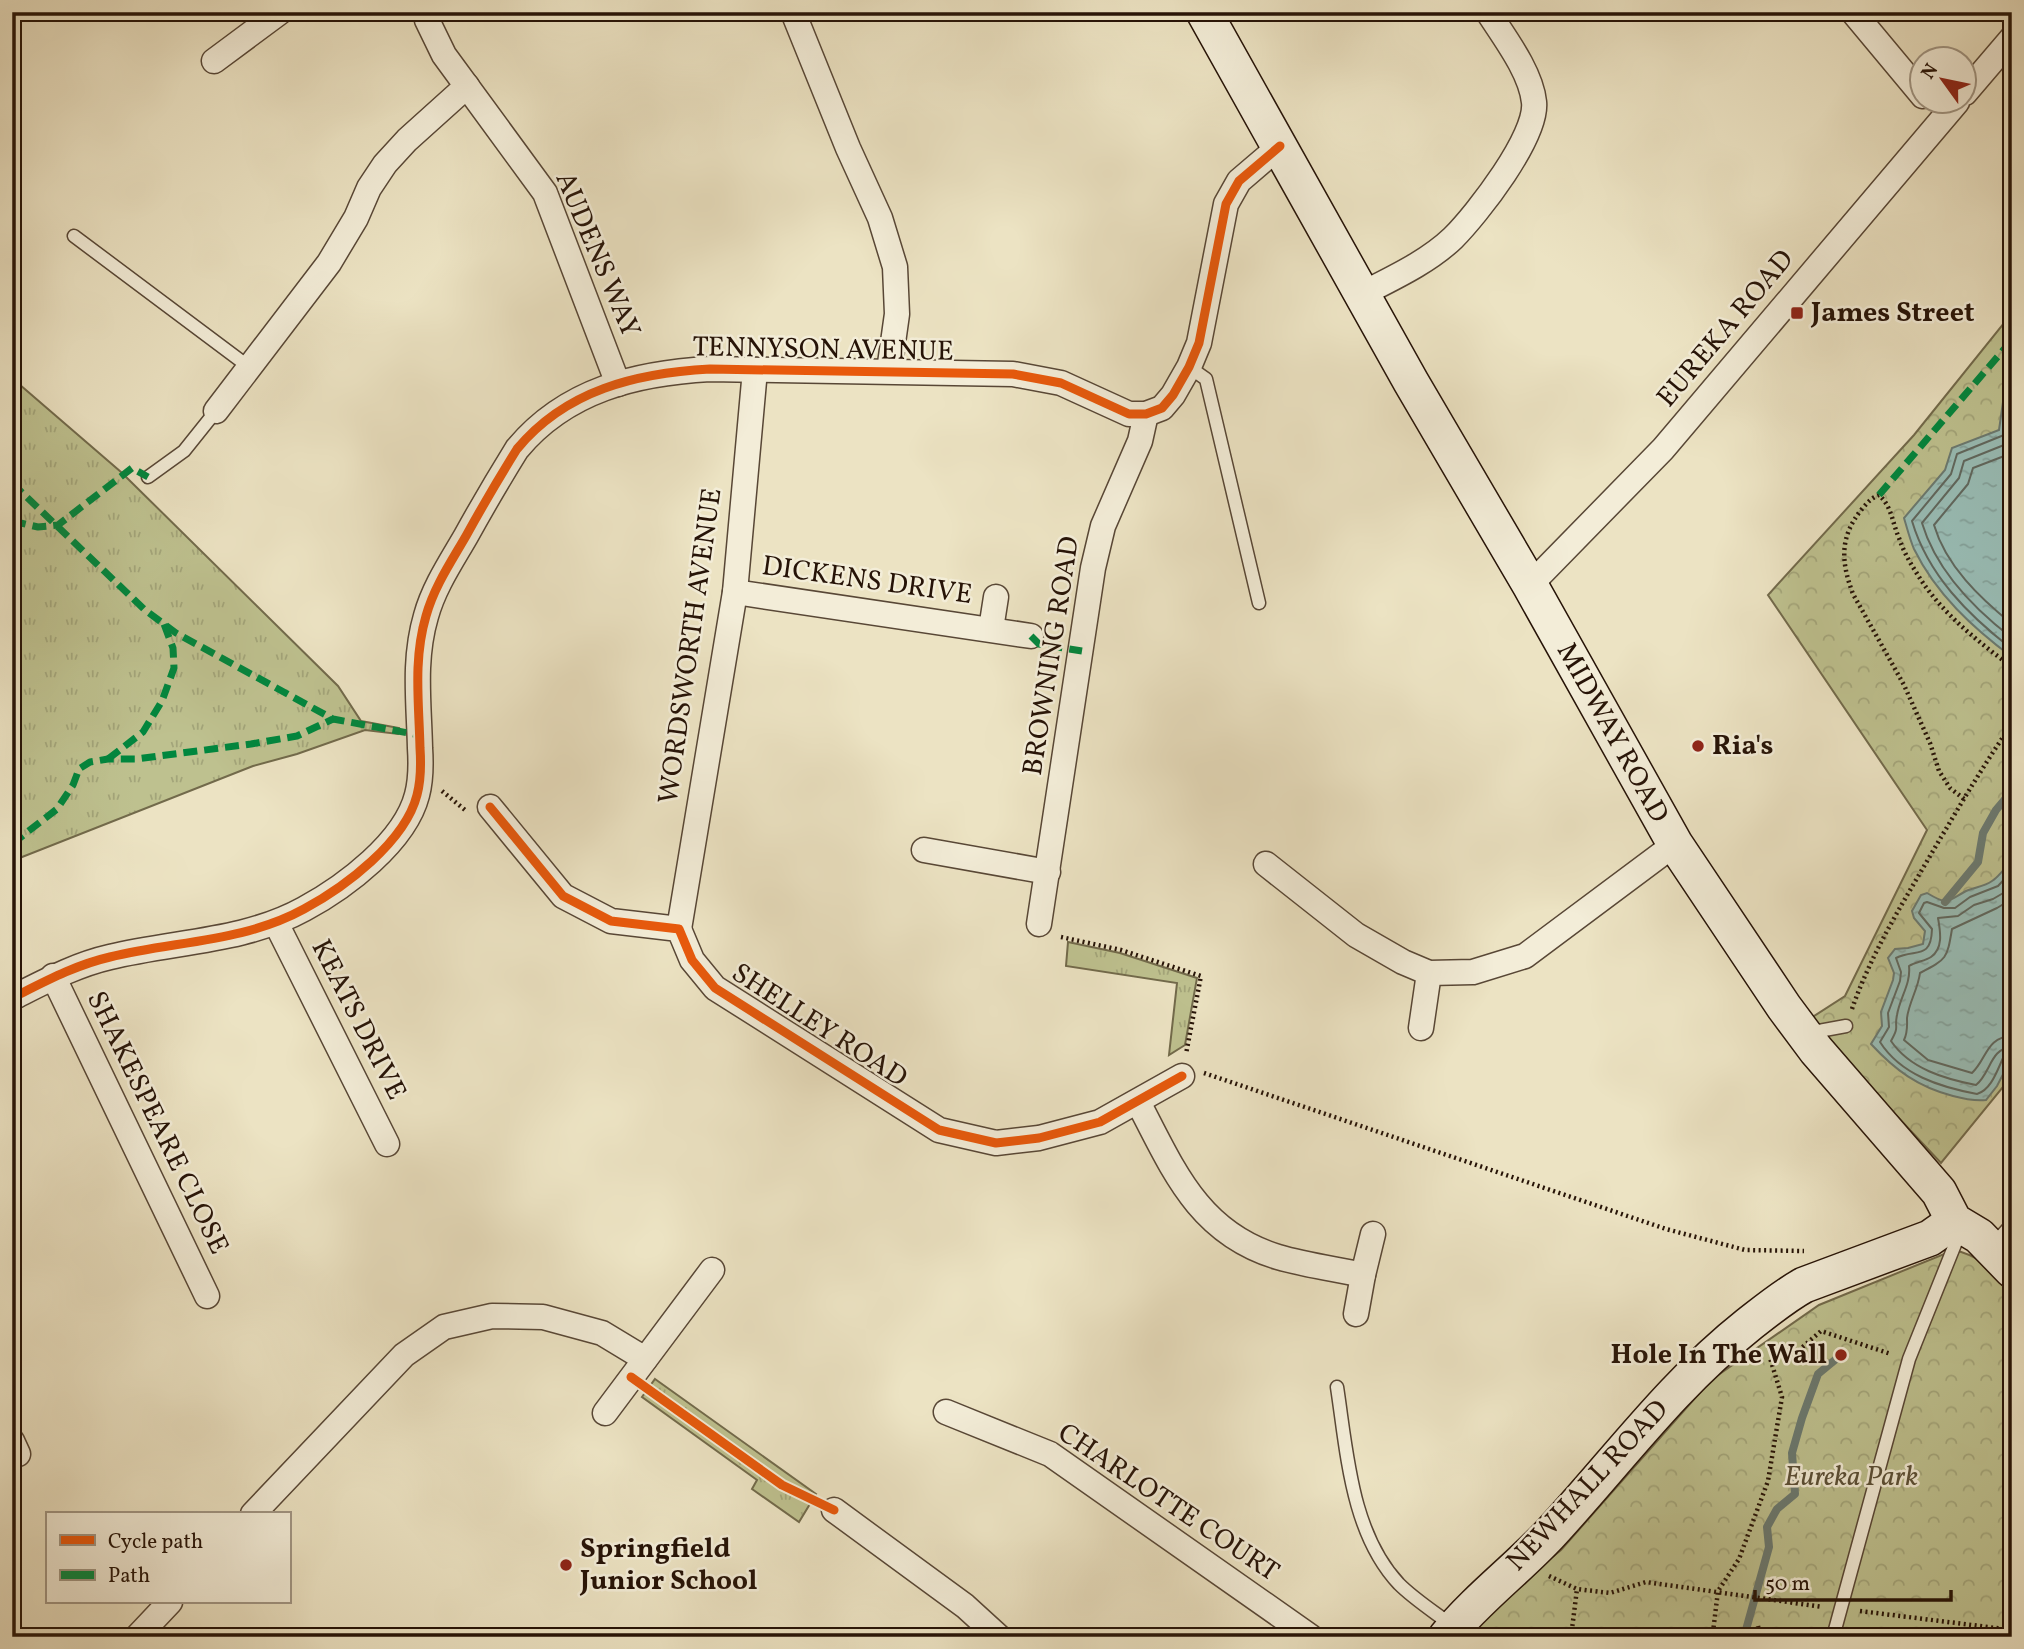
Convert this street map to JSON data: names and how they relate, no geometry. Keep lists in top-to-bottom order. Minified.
{"streets":{"main road":["MIDWAY ROAD","NEWHALL ROAD"],"street":["AUDENS WAY","EUREKA ROAD","TENNYSON AVENUE","DICKENS DRIVE","WORDSWORTH AVENUE","BROWNING ROAD","KEATS DRIVE","SHELLEY ROAD","SHAKESPEARE CLOSE","CHARLOTTE COURT"]},"crossings":[["AUDENS WAY","TENNYSON AVENUE"],["EUREKA ROAD","MIDWAY ROAD"],["TENNYSON AVENUE","WORDSWORTH AVENUE"],["TENNYSON AVENUE","BROWNING ROAD"],["TENNYSON AVENUE","KEATS DRIVE"],["TENNYSON AVENUE","SHAKESPEARE CLOSE"],["DICKENS DRIVE","WORDSWORTH AVENUE"],["WORDSWORTH AVENUE","SHELLEY ROAD"],["MIDWAY ROAD","NEWHALL ROAD"]],"parks":["Eureka Park"],"places":{"transit":["James Street"],"other":["Ria's","Hole In The Wall","Springfield Junior School"]},"legend":["Cycle path","Path"],"scale_bar":"50 m","north":"top left"}
